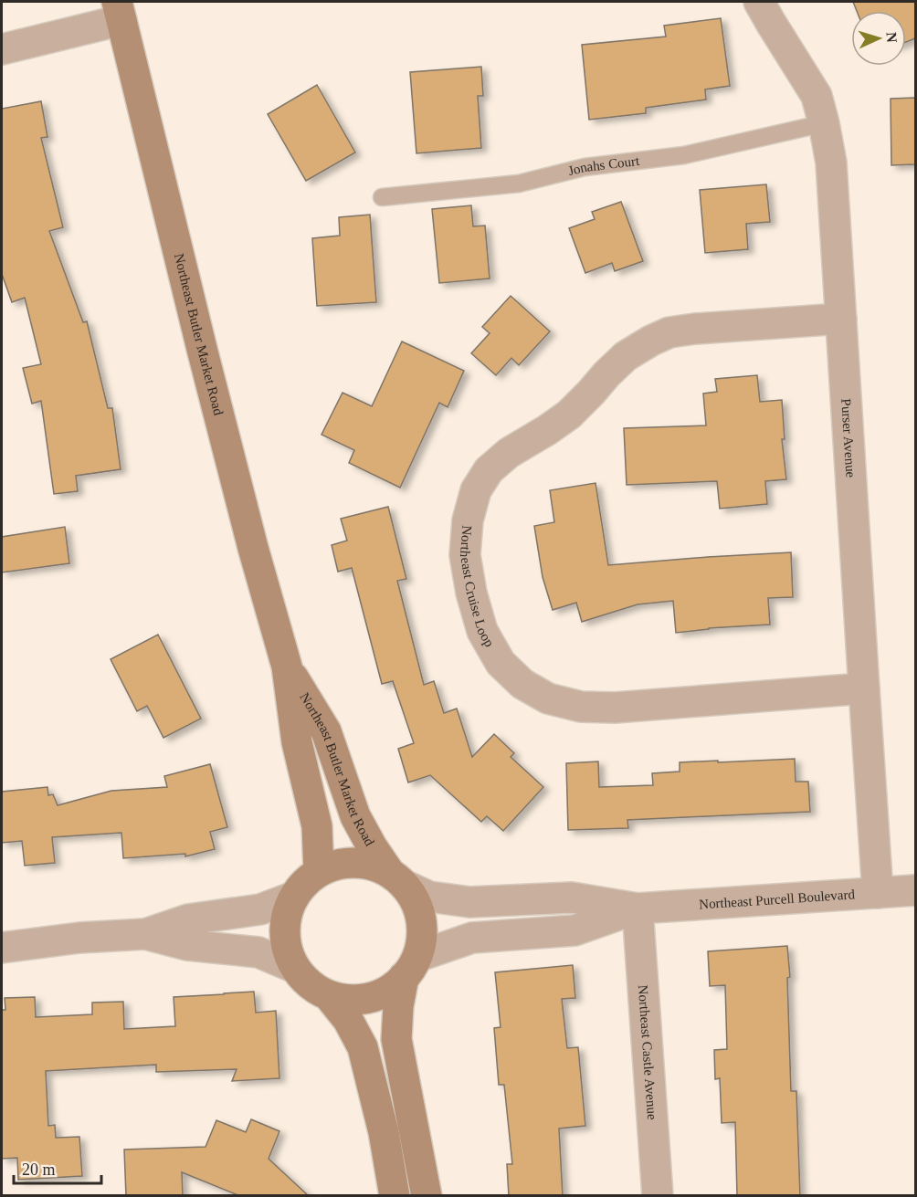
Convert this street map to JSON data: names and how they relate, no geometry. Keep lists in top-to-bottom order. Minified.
{"streets":{"main road":["Northeast Butler Market Road"],"street":["Purser Avenue","Northeast Cruise Loop","Northeast Purcell Boulevard","Northeast Castle Avenue"],"lane":["Jonahs Court"]},"crossings":[["Jonahs Court","Purser Avenue"],["Northeast Butler Market Road","Northeast Purcell Boulevard"],["Purser Avenue","Northeast Cruise Loop"],["Purser Avenue","Northeast Purcell Boulevard"],["Northeast Purcell Boulevard","Northeast Castle Avenue"]],"scale_bar":"20 m","north":"right"}
